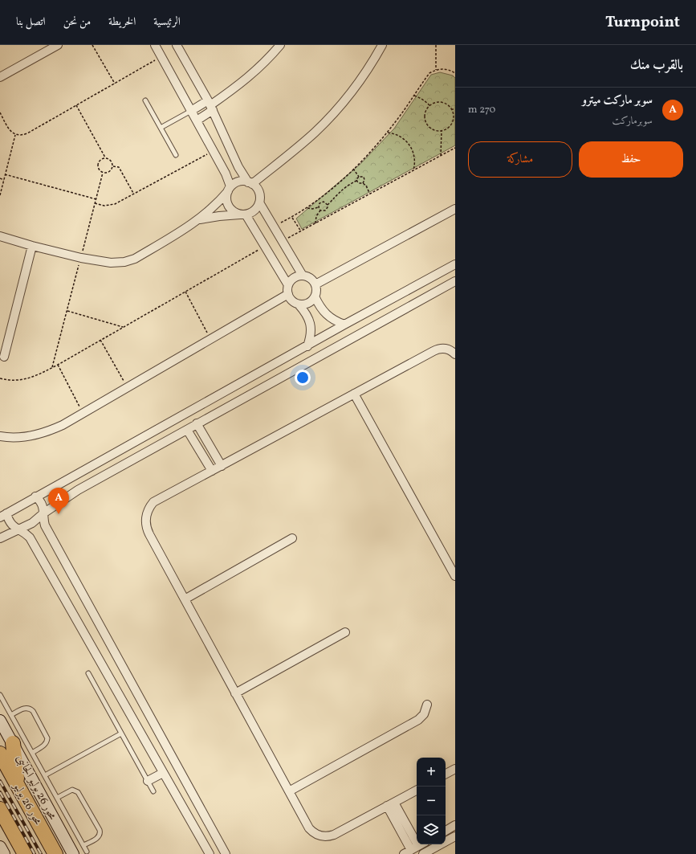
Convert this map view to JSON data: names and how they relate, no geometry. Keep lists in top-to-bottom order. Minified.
{"streets":{"highway":["محور 26 يوليو"],"main road":["محور 26 يوليو الجانبى"]},"page":{"header":"Turnpoint","nav":["الرئيسية","الخريطة","من نحن","اتصل بنا"],"heading":"بالقرب منك","list":[{"mark":"A","name":"سوبر ماركت ميترو","note":"سوبرماركت","value":"270 m"}],"buttons":["حفظ","مشاركة"],"pins":"A","map_buttons":["+","−"]}}
